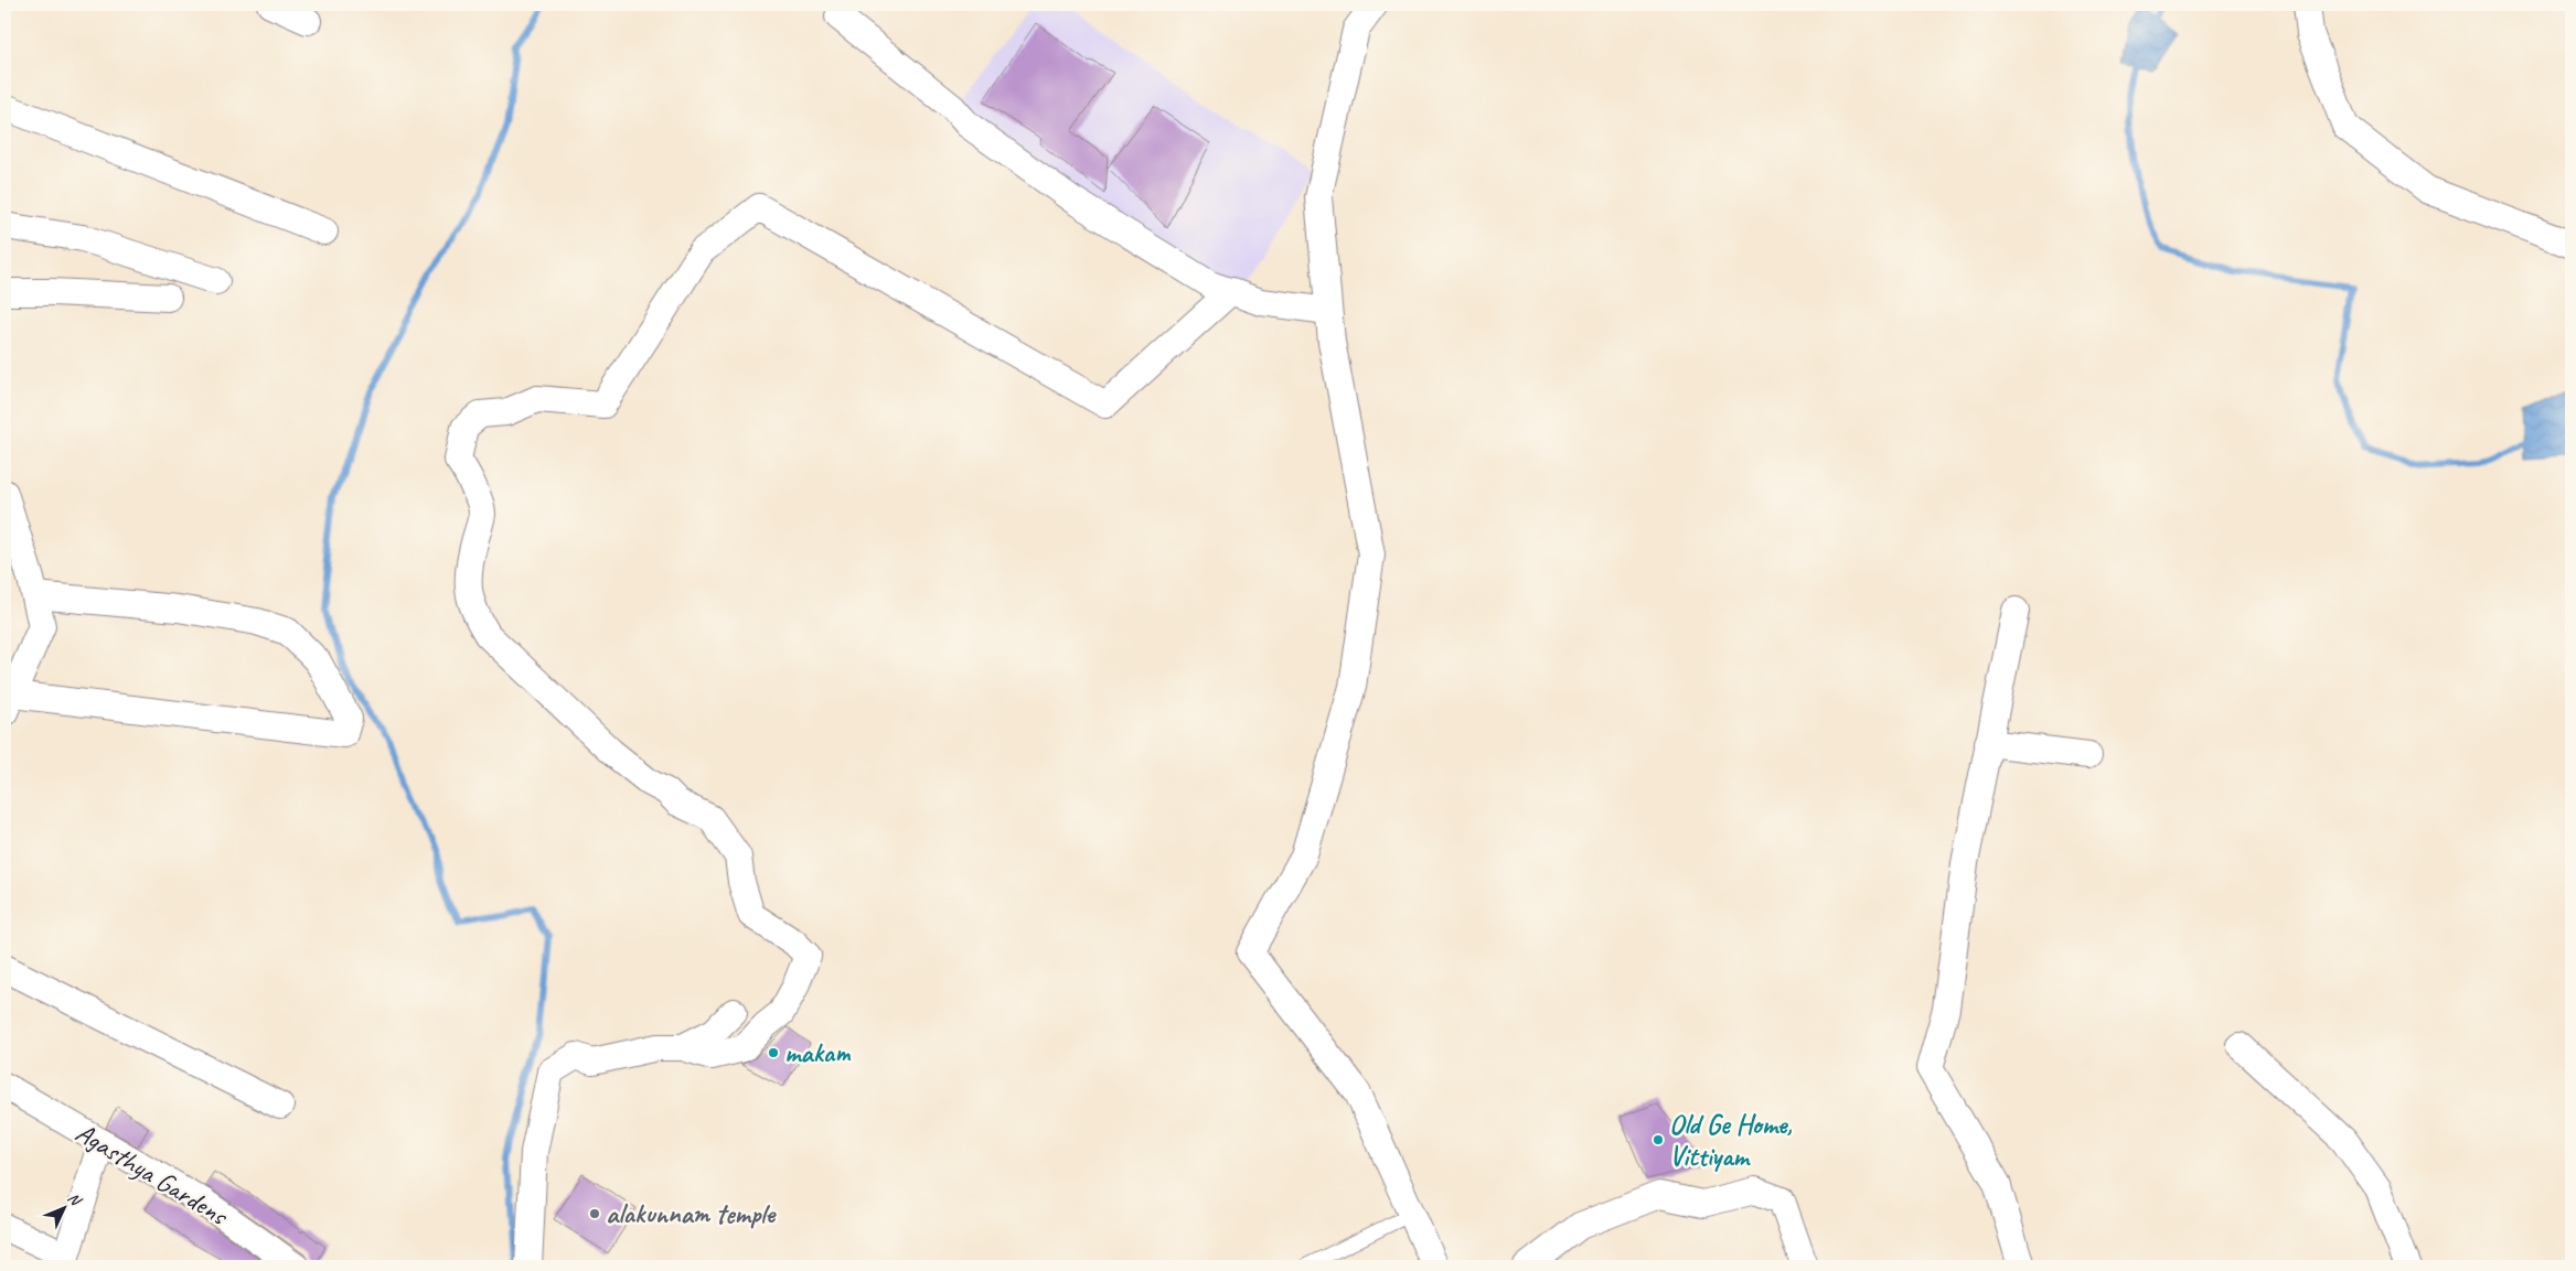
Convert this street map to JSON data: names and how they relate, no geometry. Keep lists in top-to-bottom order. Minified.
{"streets":{"street":["Agasthya Gardens"]},"places":["makam","Old Ge Home, Vittiyam","alakunnam temple"],"north":"top right"}
